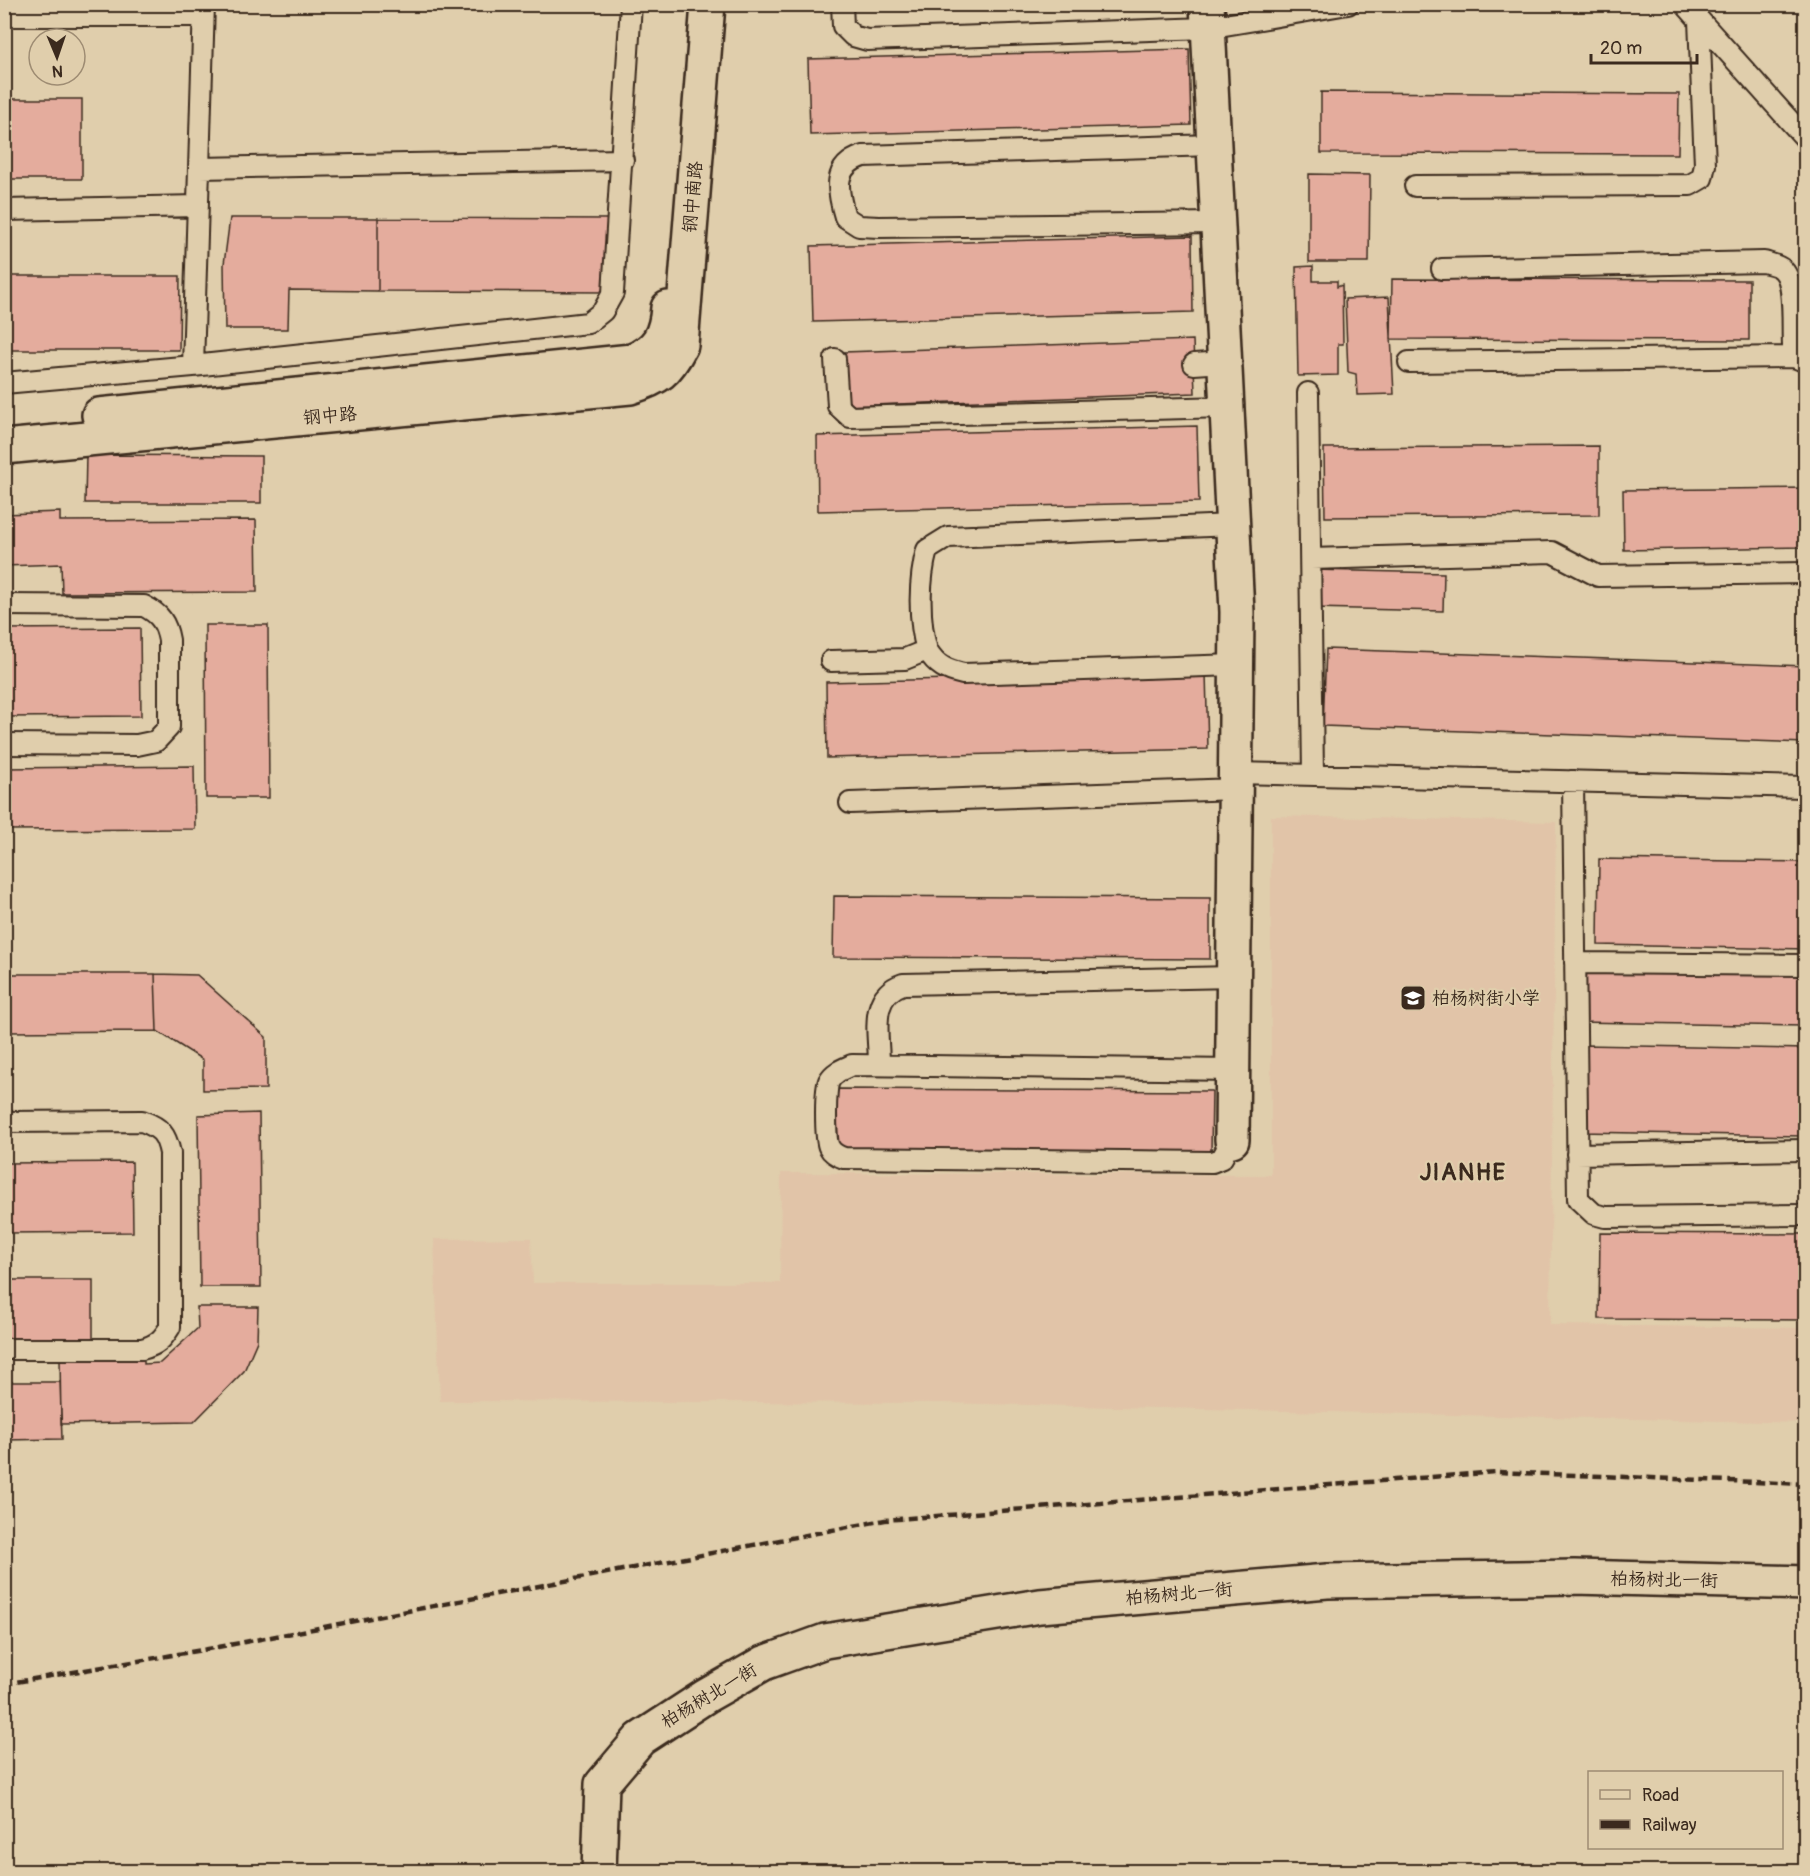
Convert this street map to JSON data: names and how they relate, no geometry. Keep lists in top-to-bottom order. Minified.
{"streets":{"street":["钢中南路","钢中路","柏杨树北一街"]},"crossings":[["钢中南路","钢中路"]],"districts":["JIANHE"],"places":{"school or university":["柏杨树街小学"]},"legend":["Road","Railway"],"scale_bar":"20 m","north":"bottom"}
